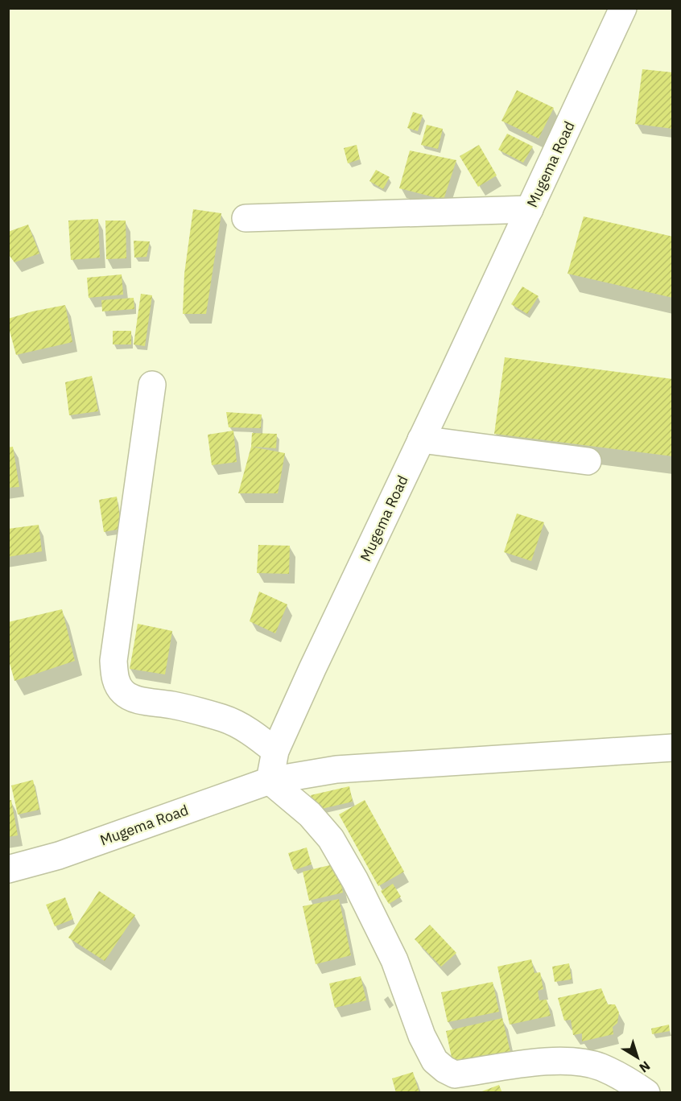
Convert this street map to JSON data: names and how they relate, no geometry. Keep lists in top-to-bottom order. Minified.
{"streets":{"street":["Mugema Road"]},"north":"bottom right"}
